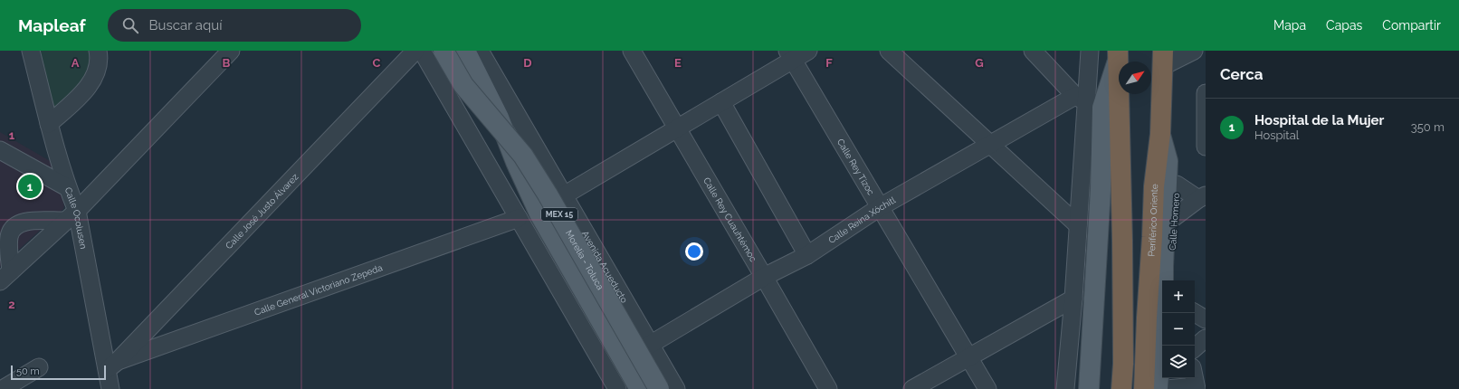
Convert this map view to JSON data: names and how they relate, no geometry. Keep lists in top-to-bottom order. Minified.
{"streets":{"highway":["Periférico Oriente"],"main road":["MEX 15","Morelia - Toluca"],"street":["Calle Rey Tizoc","Calle José Justo Álvarez","Calle Ocolusen","Calle Rey Cuauhtémoc","Calle Reina Xóchitl","Calle Homero","Avenida Acueducto","Calle General Victoriano Zepeda"]},"crossings":[["Calle Rey Tizoc","Calle Reina Xóchitl"],["Calle José Justo Álvarez","Calle Ocolusen"],["Calle José Justo Álvarez","Calle General Victoriano Zepeda"],["Calle Ocolusen","Calle General Victoriano Zepeda"],["Calle Rey Cuauhtémoc","Calle Reina Xóchitl"],["Calle Reina Xóchitl","Avenida Acueducto"]],"scale_bar":"50 m","north":"top right","page":{"header":"Mapleaf","search":"Buscar aquí","nav":["Mapa","Capas","Compartir"],"heading":"Cerca","list":[{"mark":"1","name":"Hospital de la Mujer","note":"Hospital","value":"350 m"}],"pins":"1","map_buttons":["+","−"],"scale":"50 m"},"grid":{"columns":["A","B","C","D","E","F","G"],"rows":["1","2"]}}
